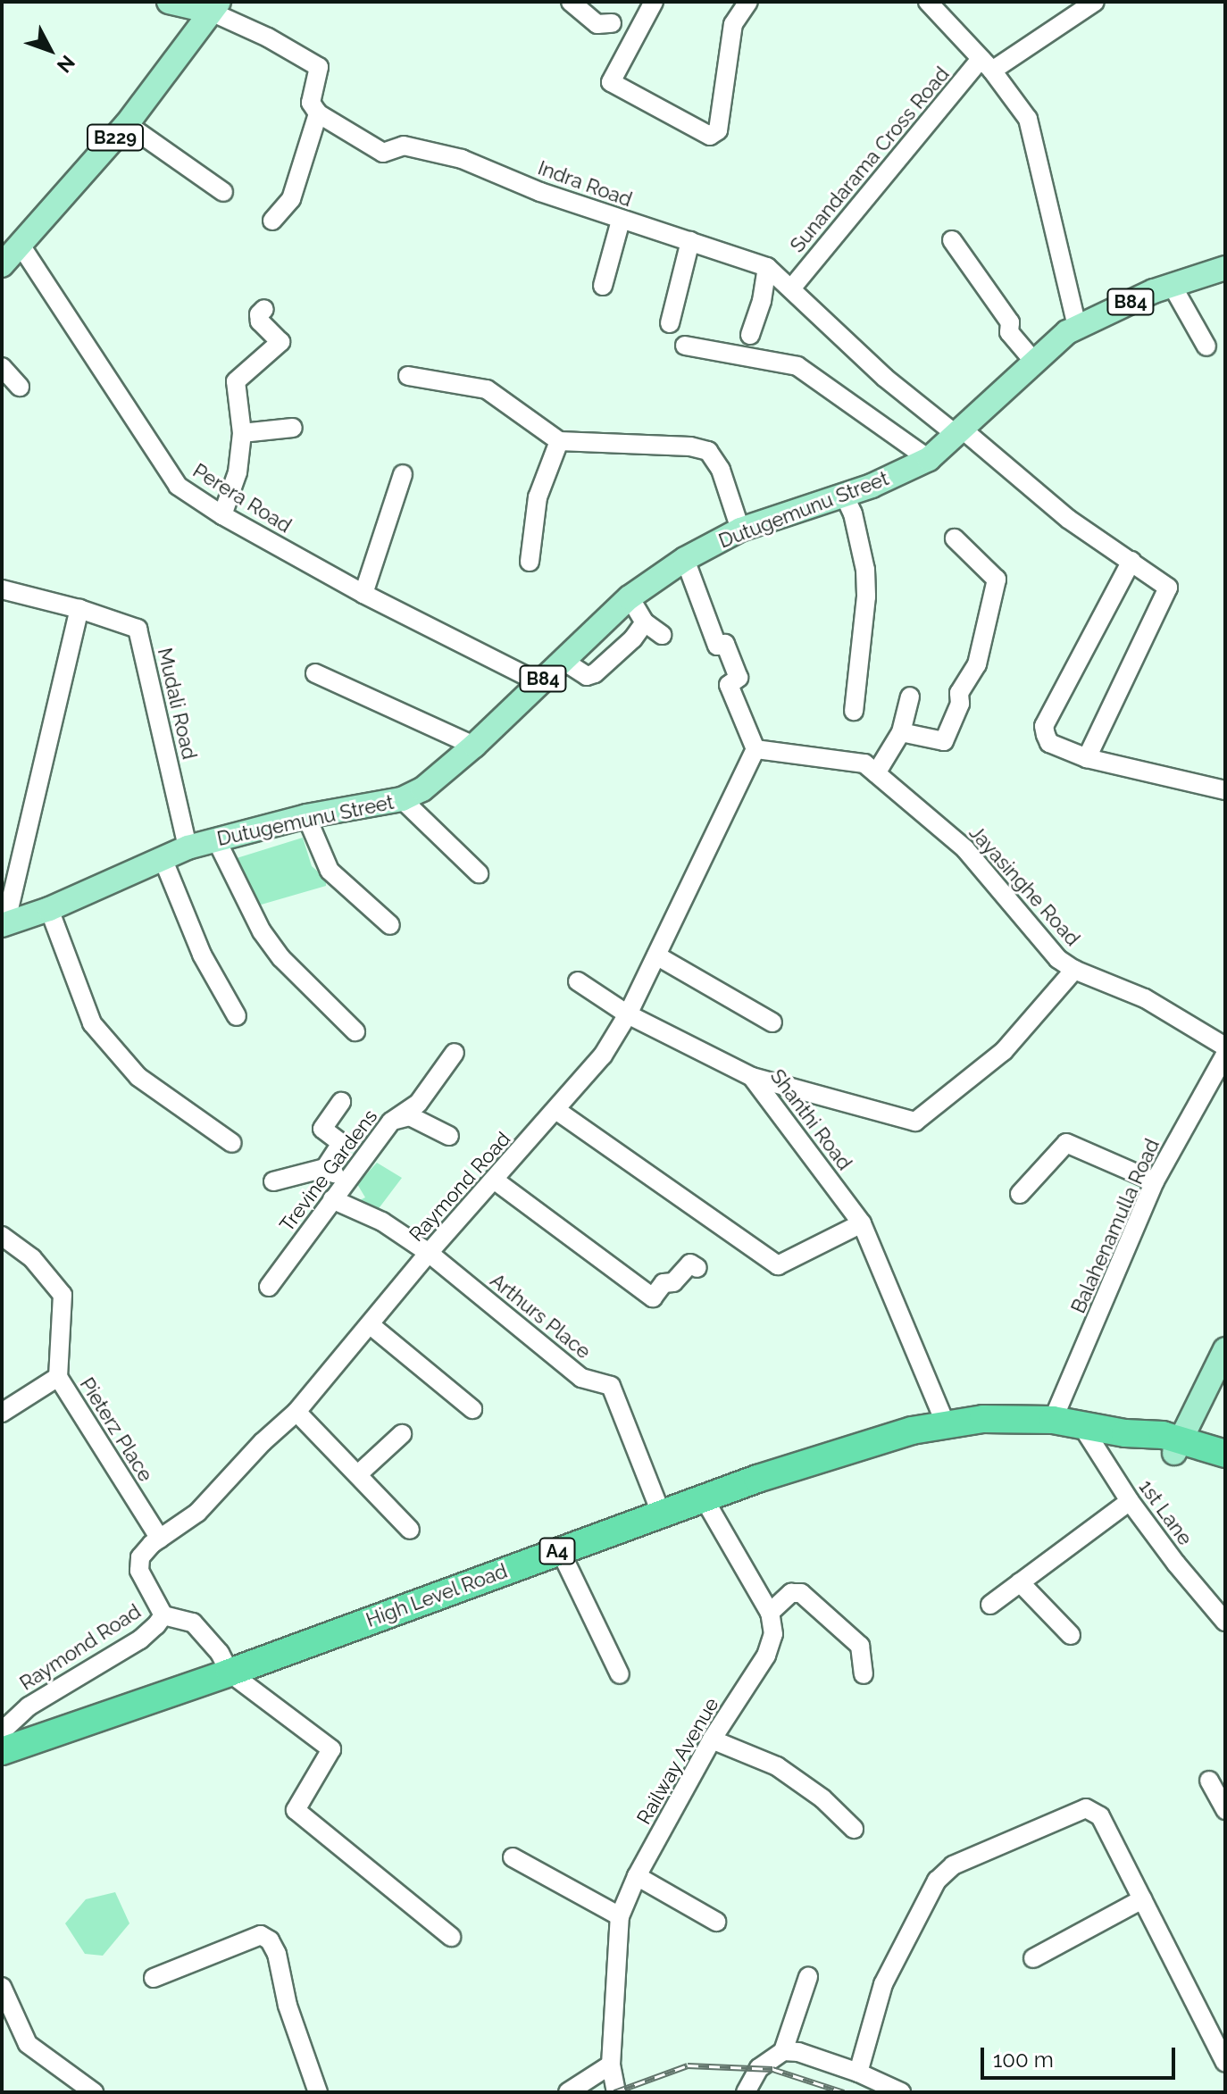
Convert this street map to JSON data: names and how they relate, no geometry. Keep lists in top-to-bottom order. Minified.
{"streets":{"highway":["A4","High Level Road"],"main road":["B229","B84","Dutugemunu Street"],"street":["Sunandarama Cross Road","Indra Road","Perera Road","Mudali Road","Jayasinghe Road","Shanthi Road","Trevine Gardens","Raymond Road","Balahenamulla Road","Arthurs Place","Pieterz Place","1st Lane","Railway Avenue"]},"crossings":[["B229","Perera Road"],["Sunandarama Cross Road","Indra Road"],["Indra Road","Dutugemunu Street"],["Perera Road","Dutugemunu Street"],["Dutugemunu Street","Mudali Road"],["Jayasinghe Road","Shanthi Road"],["Jayasinghe Road","Raymond Road"],["Shanthi Road","High Level Road"],["Trevine Gardens","Arthurs Place"],["Raymond Road","Arthurs Place"],["Raymond Road","Pieterz Place"],["Balahenamulla Road","High Level Road"],["Arthurs Place","High Level Road"],["1st Lane","High Level Road"]],"scale_bar":"100 m","north":"bottom right"}
